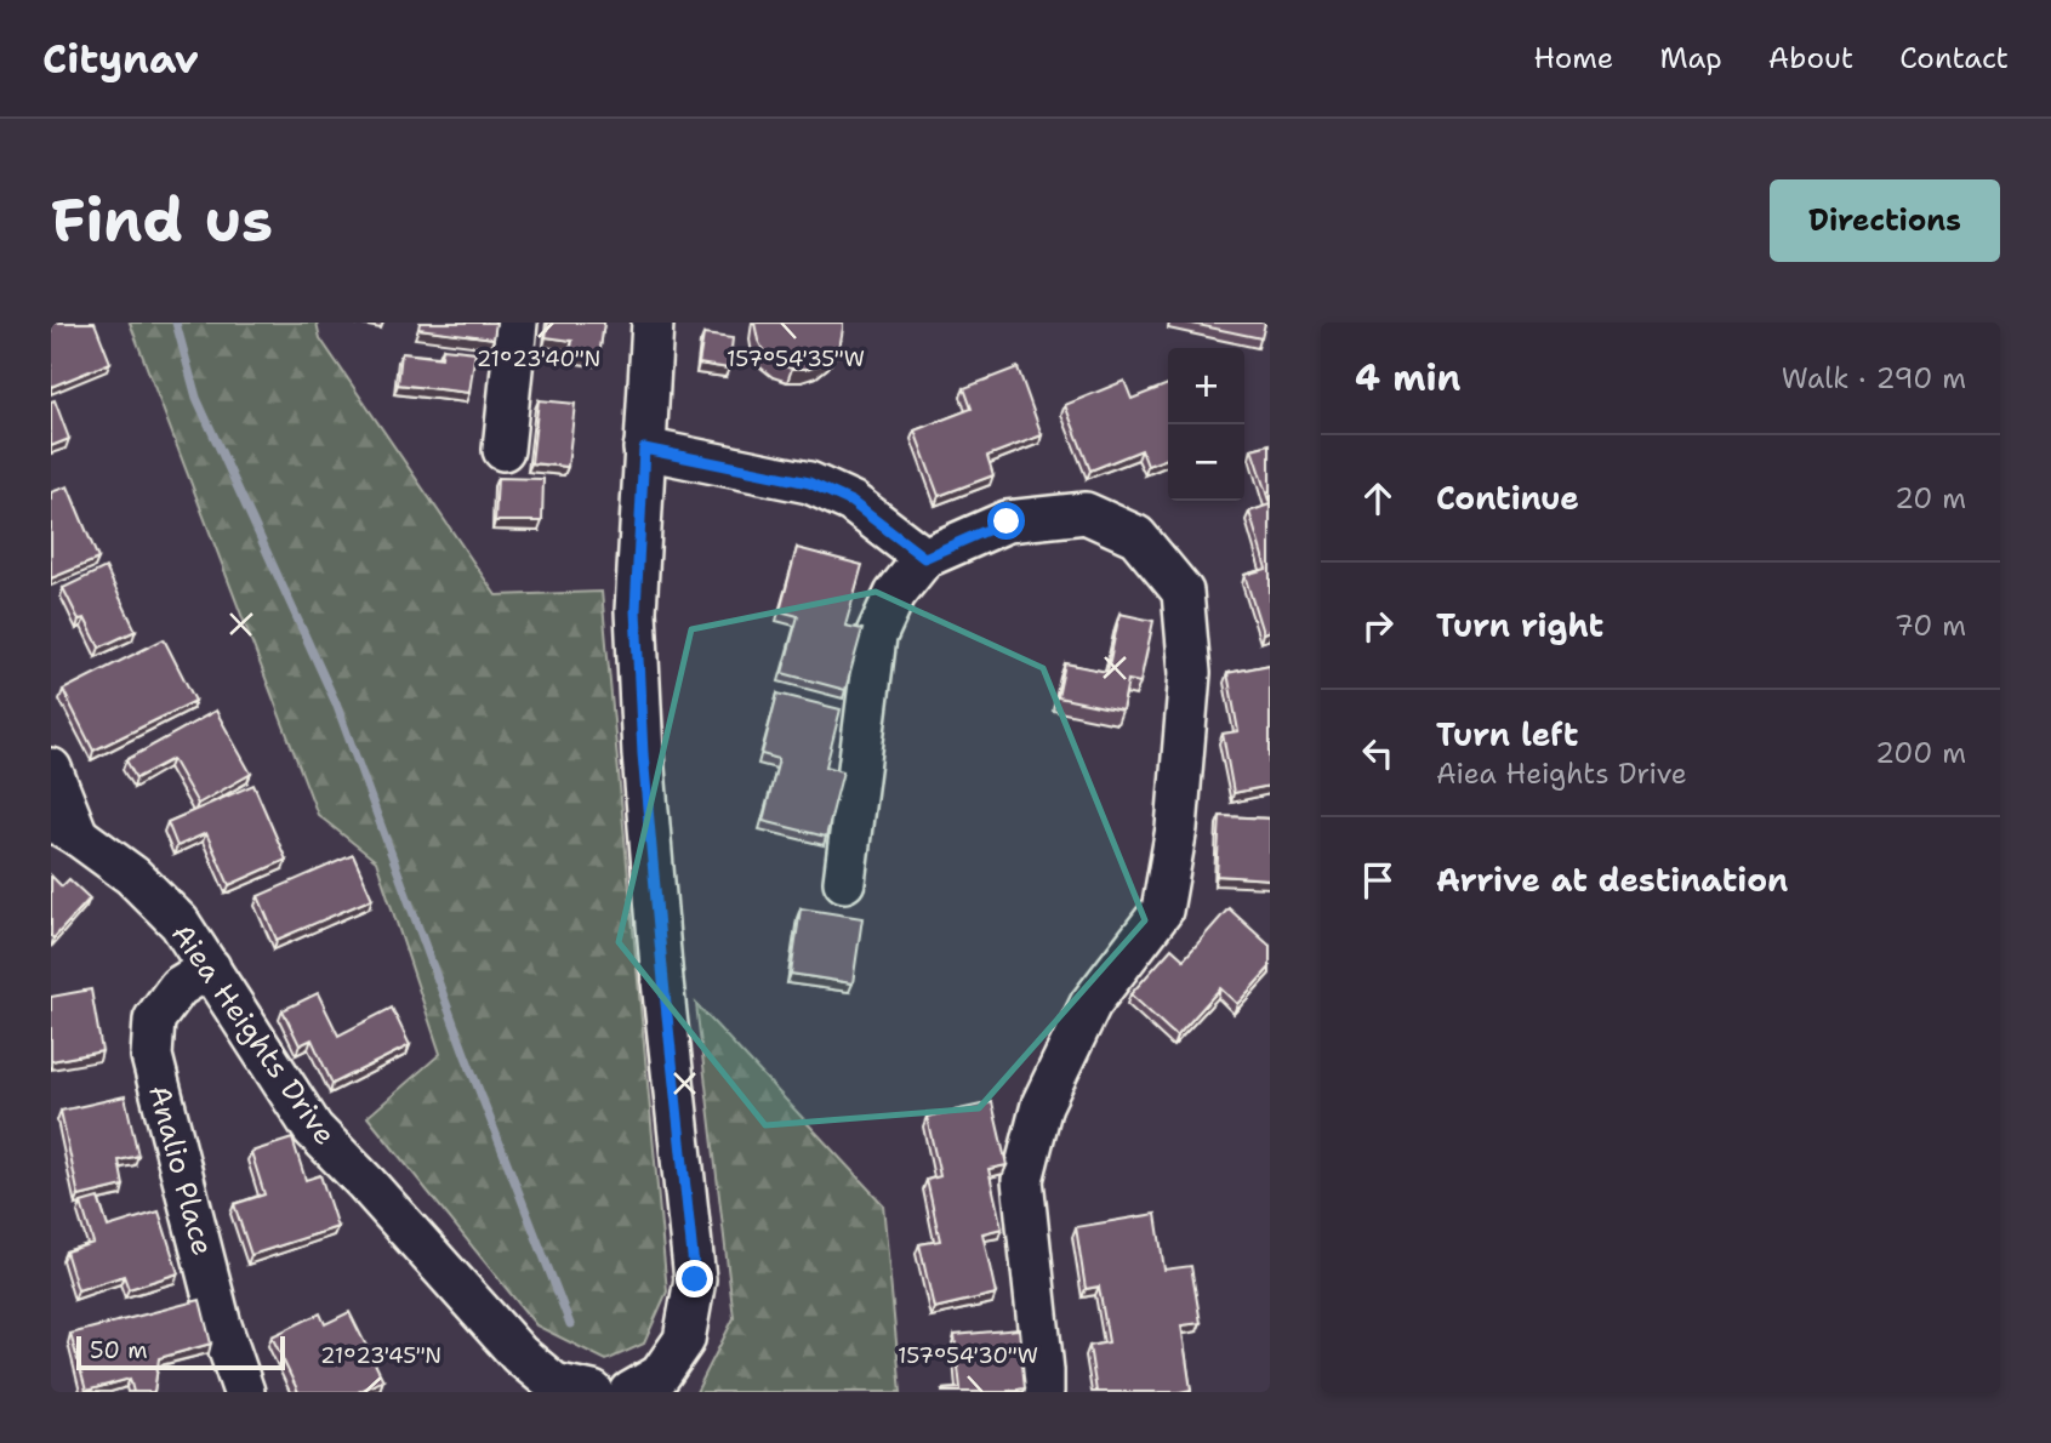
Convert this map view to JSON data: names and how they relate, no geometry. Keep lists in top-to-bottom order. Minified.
{"streets":{"street":["Aiea Heights Drive","Analio Place"]},"crossings":[["Aiea Heights Drive","Analio Place"]],"scale_bar":"50 m","page":{"header":"Citynav","nav":["Home","Map","About","Contact"],"buttons":"Directions","title":"Find us","heading":["4 min","Walk · 290 m"],"map_buttons":["+","−"],"list":[["Continue","20 m"],["Turn right","70 m"],["Turn left","Aiea Heights Drive","200 m"],"Arrive at destination"],"scale":"50 m"},"coordinates":["21°23'40\"N","157°54'35\"W","157°54'30\"W","21°23'45\"N"]}
